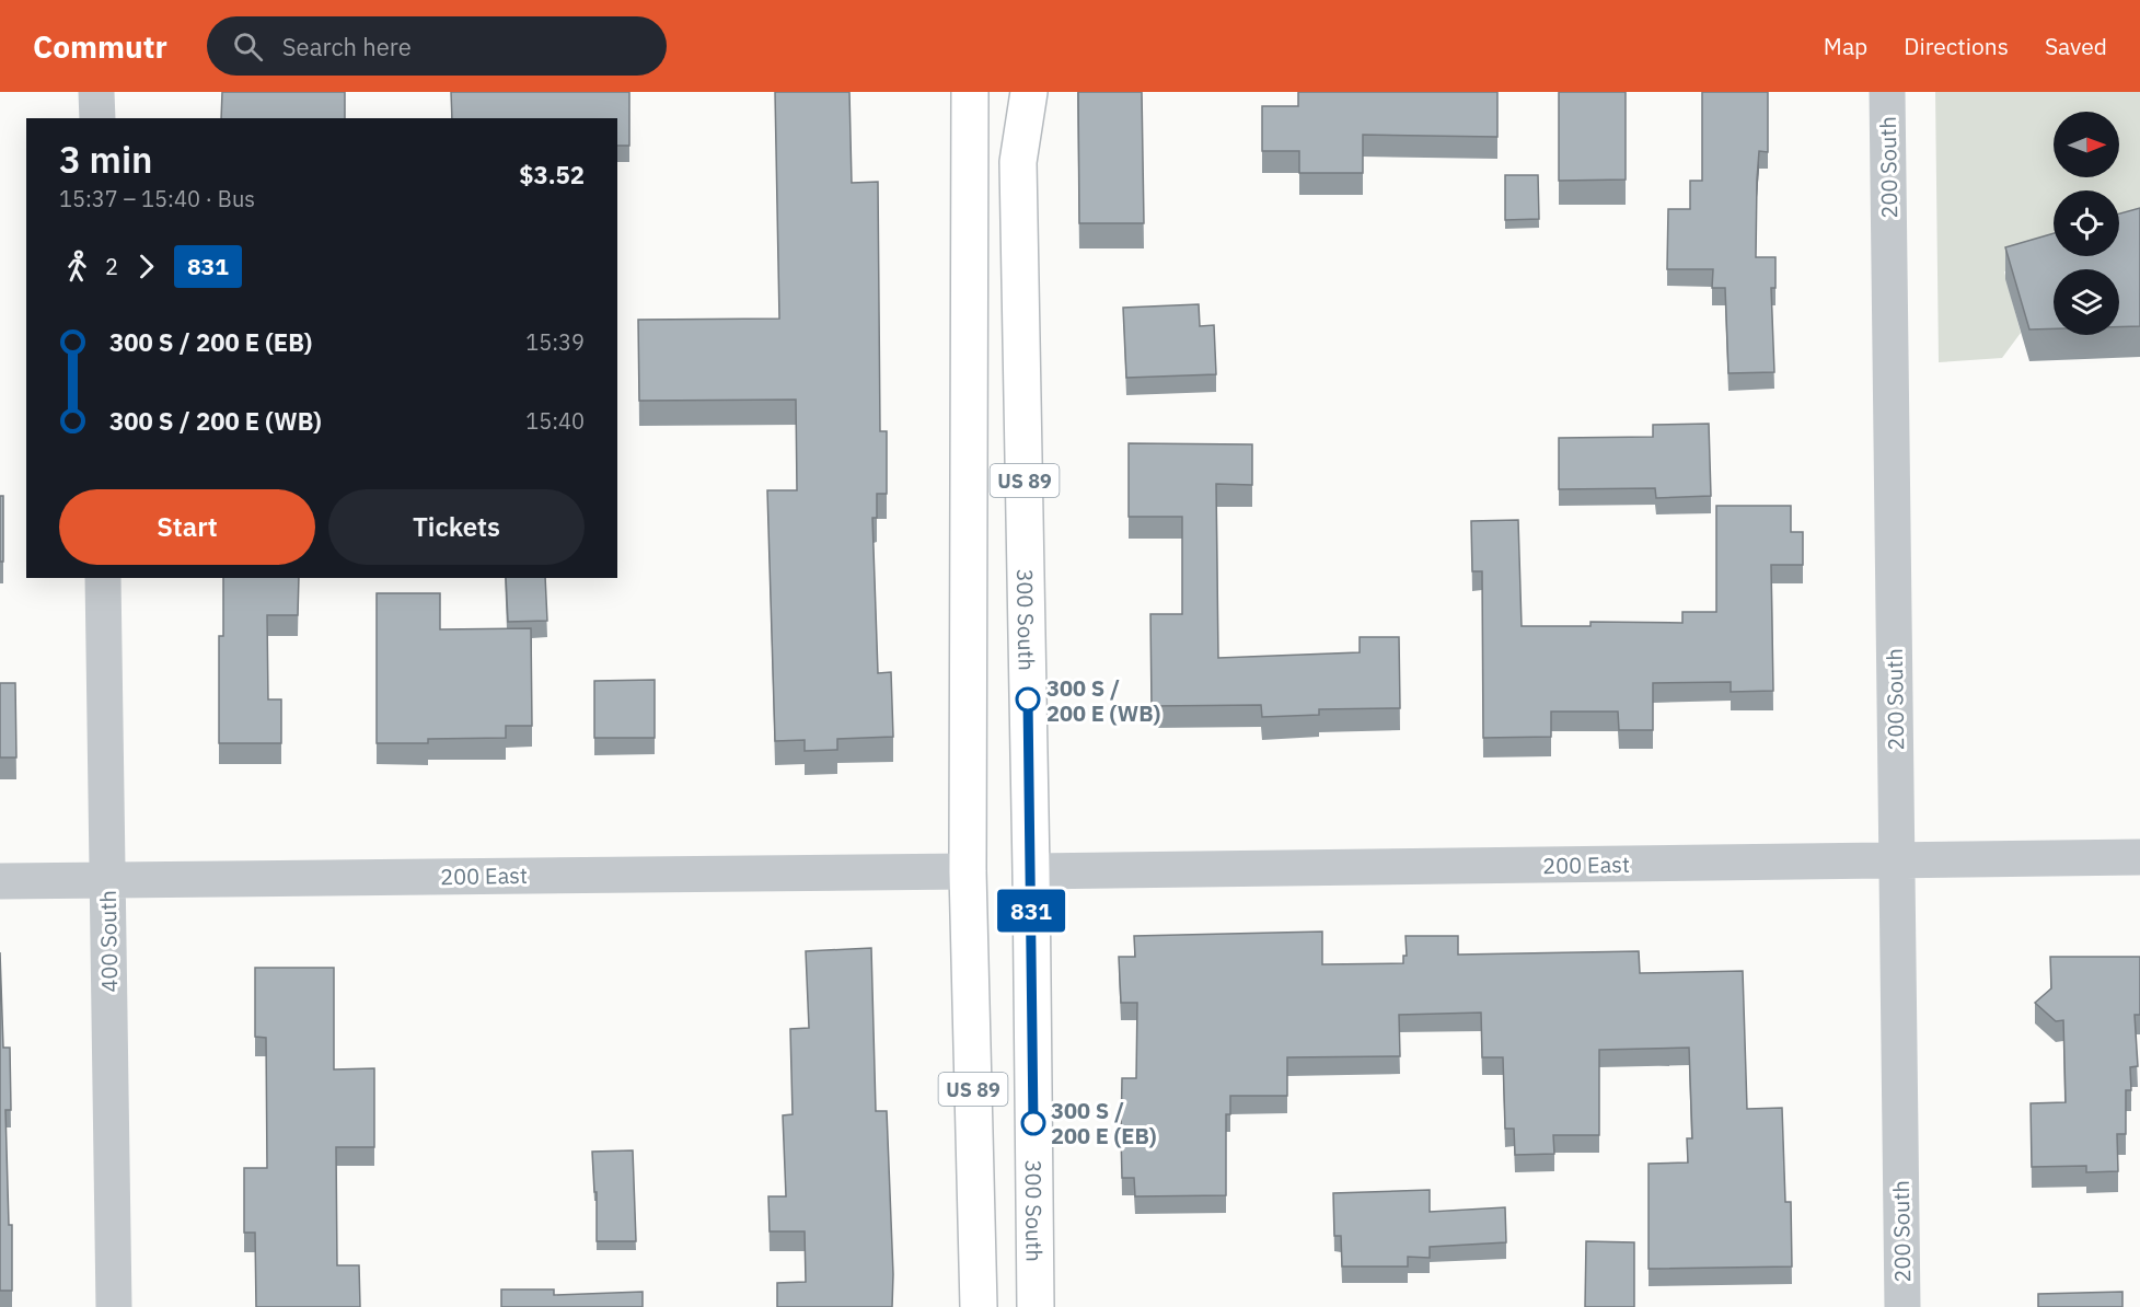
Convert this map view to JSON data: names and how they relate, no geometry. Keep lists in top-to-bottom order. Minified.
{"streets":{"main road":["US 89","300 South"],"street":["200 South","200 East","400 South"]},"crossings":[["200 South","200 East"],["US 89","200 East"],["300 South","200 East"],["200 East","400 South"]],"places":["300 S / 200 E (WB)","300 S / 200 E (EB)"],"lines":["bus line 831"],"north":"right","page":{"header":"Commutr","search":"Search here","nav":["Map","Directions","Saved"],"on_map":"831","heading":["3 min","15:37 – 15:40 · Bus","$3.52"],"legs":["2","831"],"list":[{"name":"300 S / 200 E (EB)","value":"15:39"},{"name":"300 S / 200 E (WB)","value":"15:40"}],"buttons":["Start","Tickets"]}}
